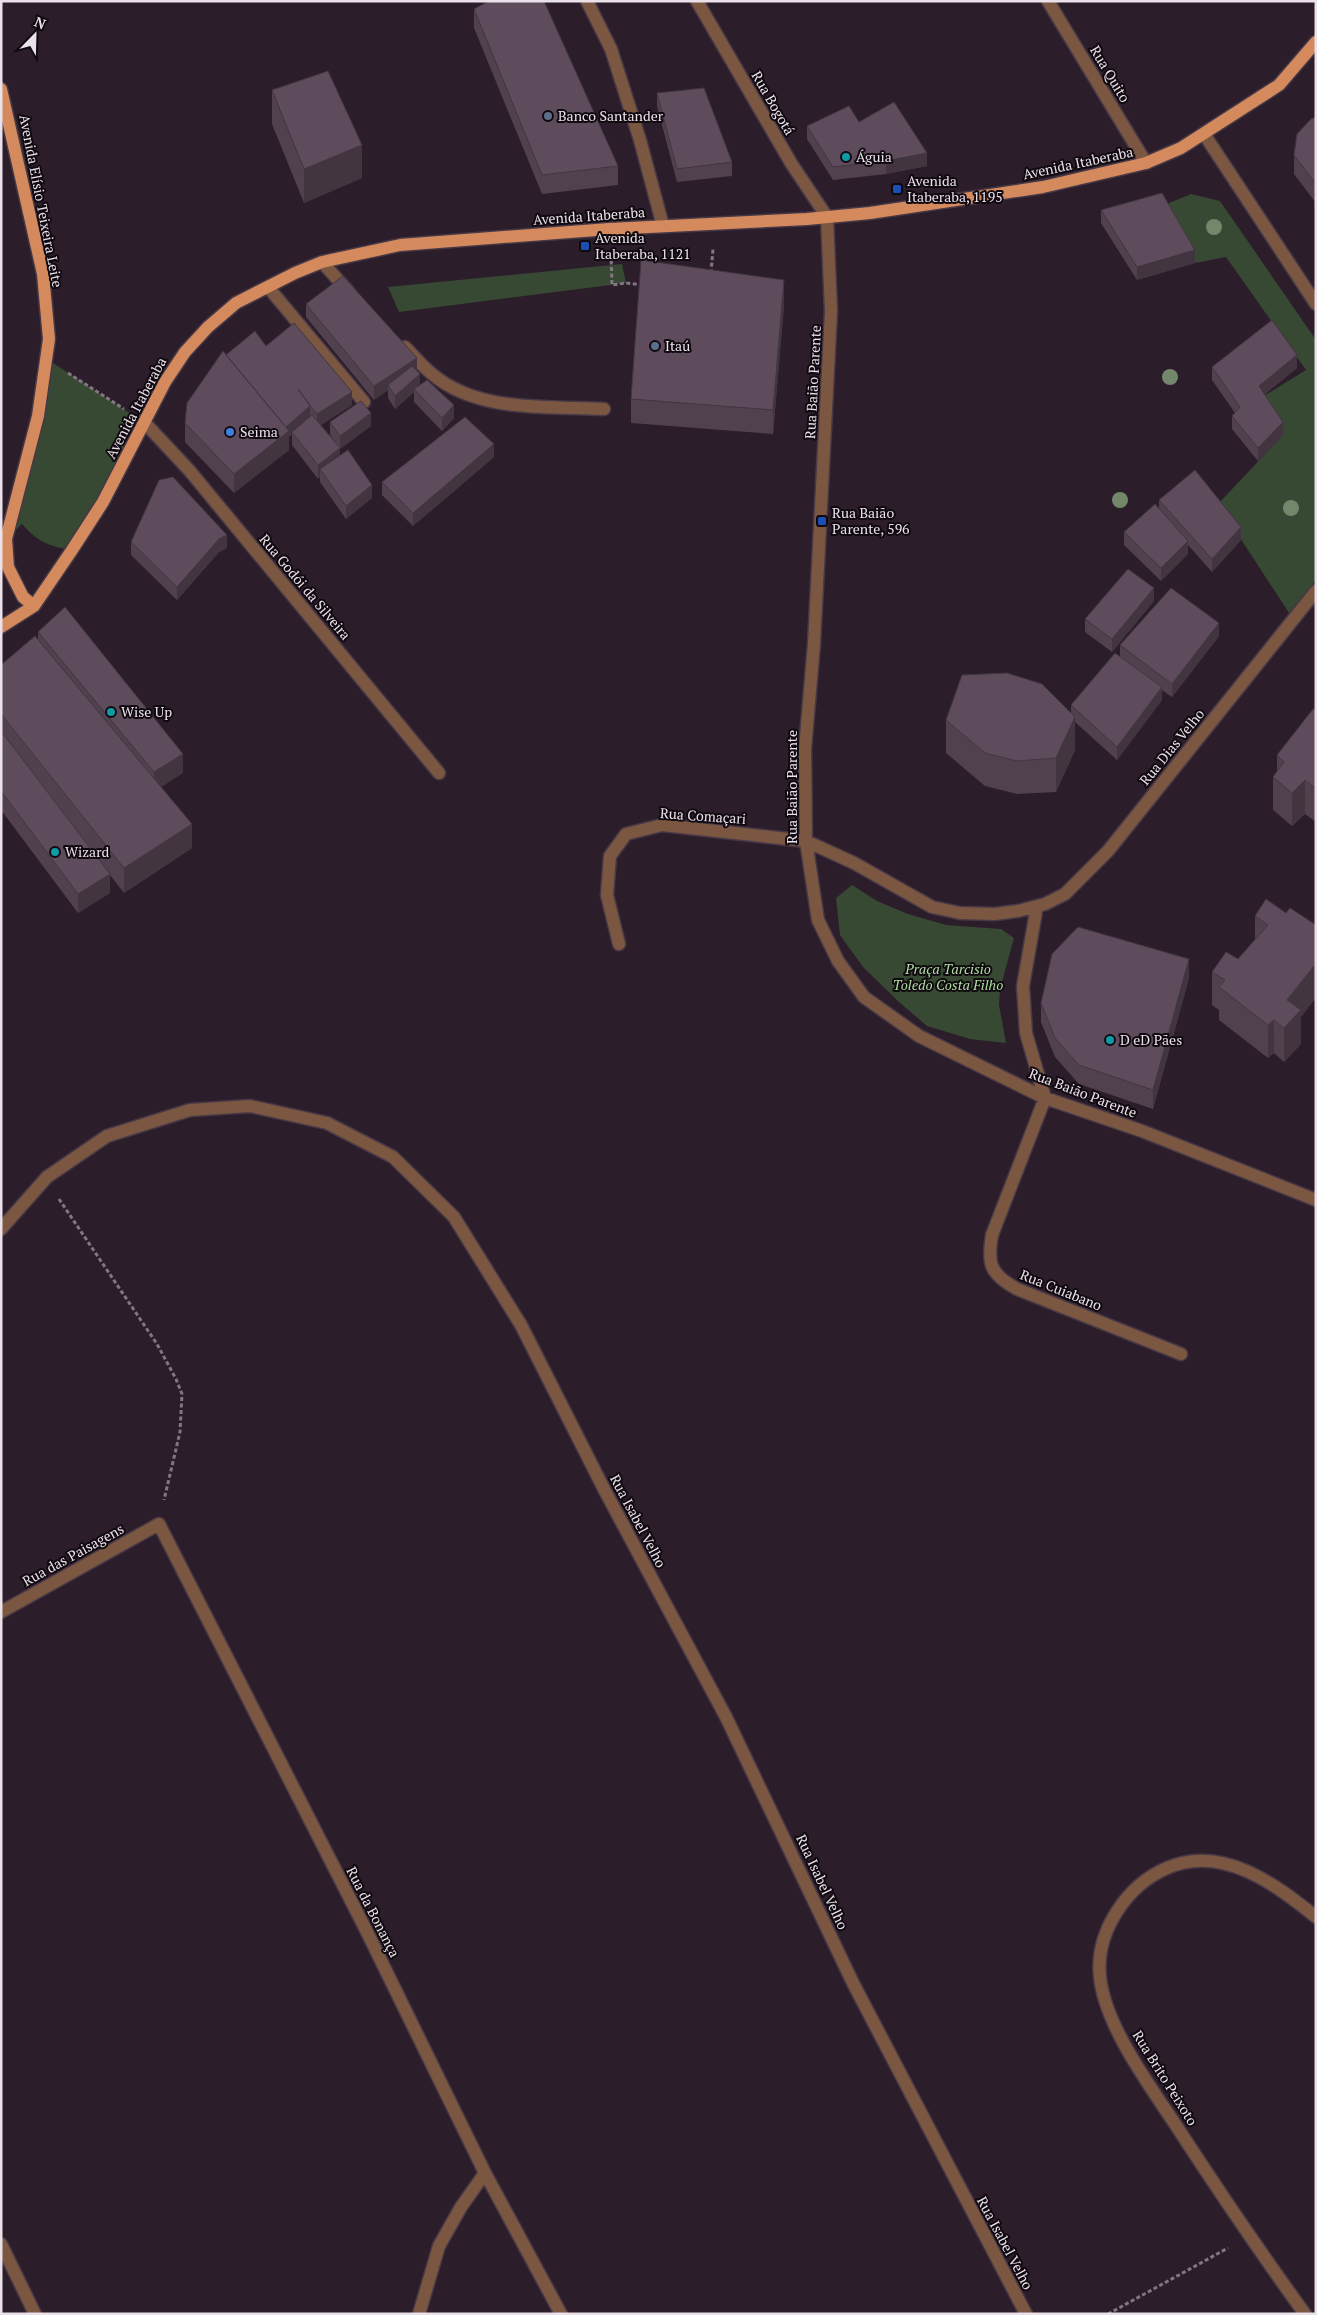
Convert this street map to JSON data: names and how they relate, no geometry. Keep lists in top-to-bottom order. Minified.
{"streets":{"main road":["Avenida Itaberaba","Avenida Elísio Teixeira Leite"],"street":["Rua Quito","Rua Bogotá","Rua Baião Parente","Rua Godói da Silveira","Rua Dias Velho","Rua Comaçari","Rua Cuiabano","Rua Isabel Velho","Rua das Paisagens","Rua da Bonança","Rua Brito Peixoto"]},"crossings":[["Rua Quito","Avenida Itaberaba"],["Rua Bogotá","Avenida Itaberaba"],["Rua Bogotá","Rua Baião Parente"],["Avenida Itaberaba","Avenida Elísio Teixeira Leite"],["Avenida Itaberaba","Rua Baião Parente"],["Avenida Itaberaba","Rua Godói da Silveira"],["Rua Baião Parente","Rua Dias Velho"],["Rua Baião Parente","Rua Comaçari"],["Rua Baião Parente","Rua Cuiabano"],["Rua Dias Velho","Rua Comaçari"],["Rua das Paisagens","Rua da Bonança"]],"parks":["Praça Tarcisio Toledo Costa Filho"],"places":{"other":["Banco Santander","Águia","Itaú","Seima","Wise Up","Wizard","D eD Pães"],"transit":["Avenida Itaberaba, 1195","Avenida Itaberaba, 1121","Rua Baião Parente, 596"]},"north":"top right"}
